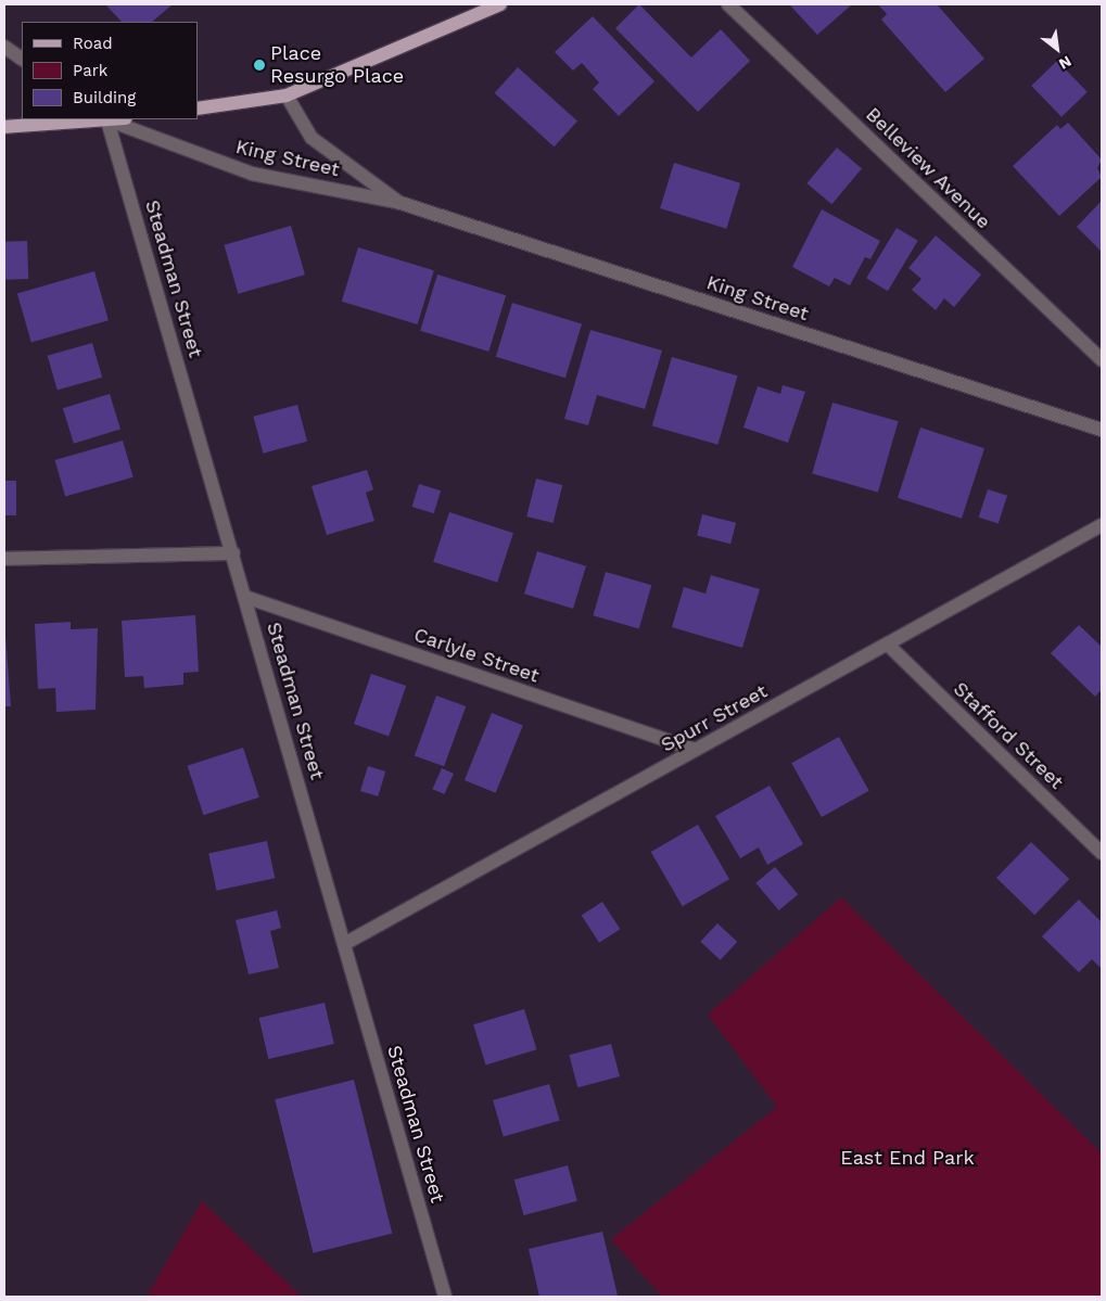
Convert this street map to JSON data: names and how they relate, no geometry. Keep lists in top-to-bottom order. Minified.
{"streets":{"street":["King Street","Belleview Avenue","Steadman Street","Carlyle Street","Spurr Street","Stafford Street"]},"crossings":[["King Street","Steadman Street"],["Steadman Street","Carlyle Street"],["Steadman Street","Spurr Street"],["Carlyle Street","Spurr Street"],["Spurr Street","Stafford Street"]],"parks":["East End Park"],"places":["Place Resurgo Place"],"legend":["Road","Park","Building"],"north":"bottom right"}
